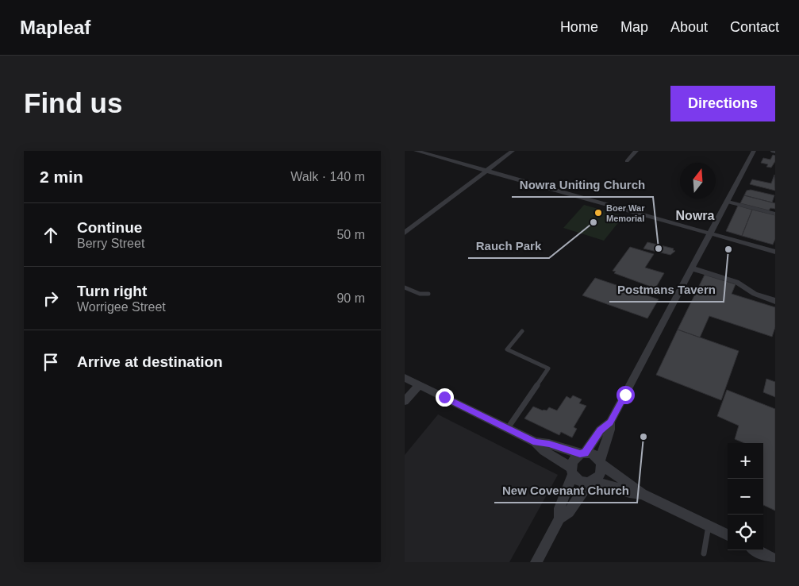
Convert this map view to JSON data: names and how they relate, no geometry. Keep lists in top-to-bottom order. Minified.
{"districts":["Nowra"],"places":["Boer War Memorial","Rauch Park","Nowra Uniting Church","Postmans Tavern","New Covenant Church"],"north":"top","page":{"header":"Mapleaf","nav":["Home","Map","About","Contact"],"buttons":"Directions","title":"Find us","heading":["2 min","Walk · 140 m"],"list":[["Continue","Berry Street","50 m"],["Turn right","Worrigee Street","90 m"],"Arrive at destination"],"map_buttons":["+","−"]}}
